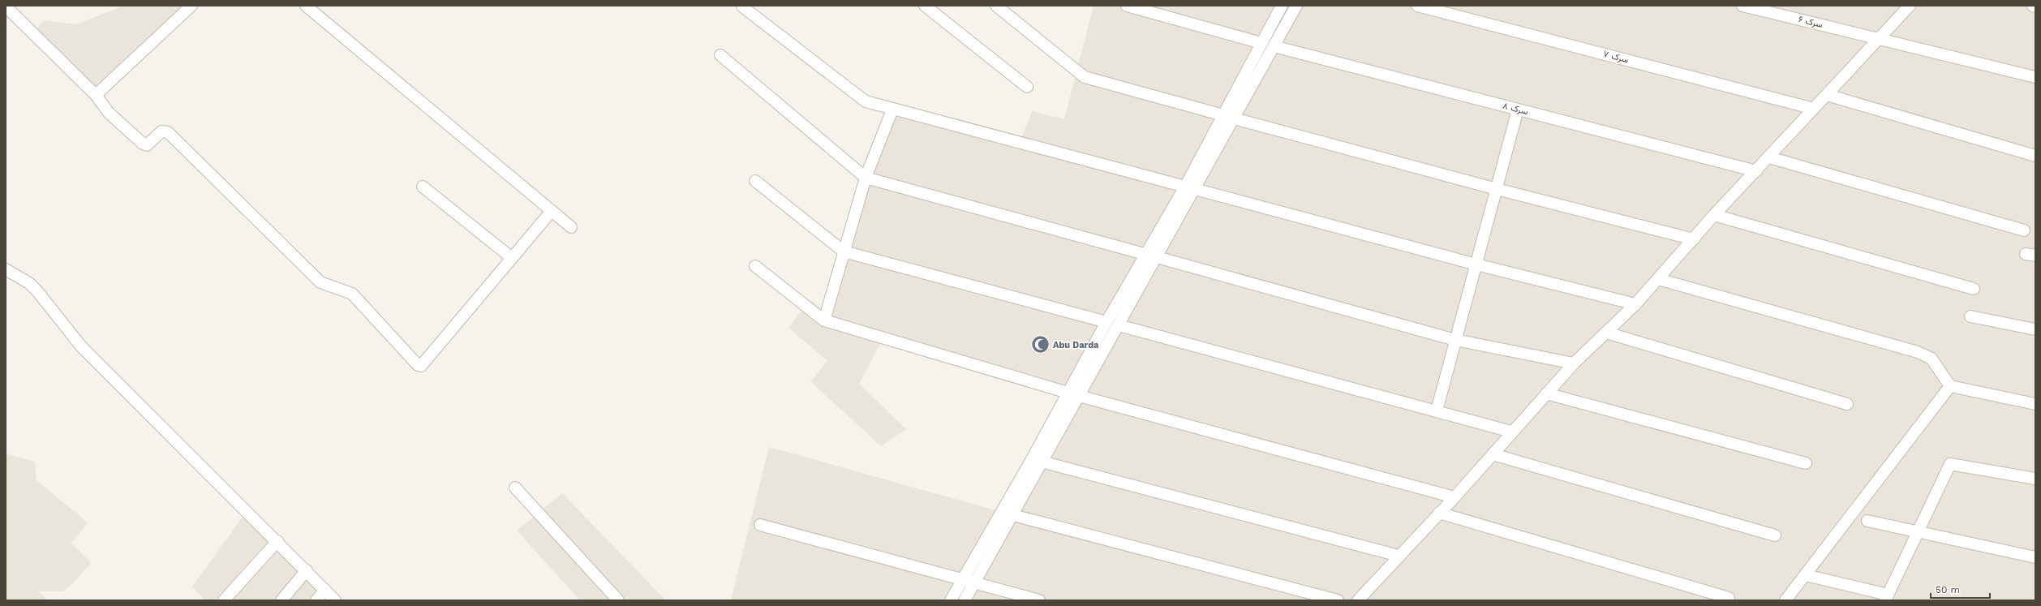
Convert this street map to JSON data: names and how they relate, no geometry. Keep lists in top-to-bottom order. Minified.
{"streets":{"street":["سرک ۶","سرک ۷","سرک ۸"]},"places":{"mosque":["Abu Darda"]},"scale_bar":"50 m"}
